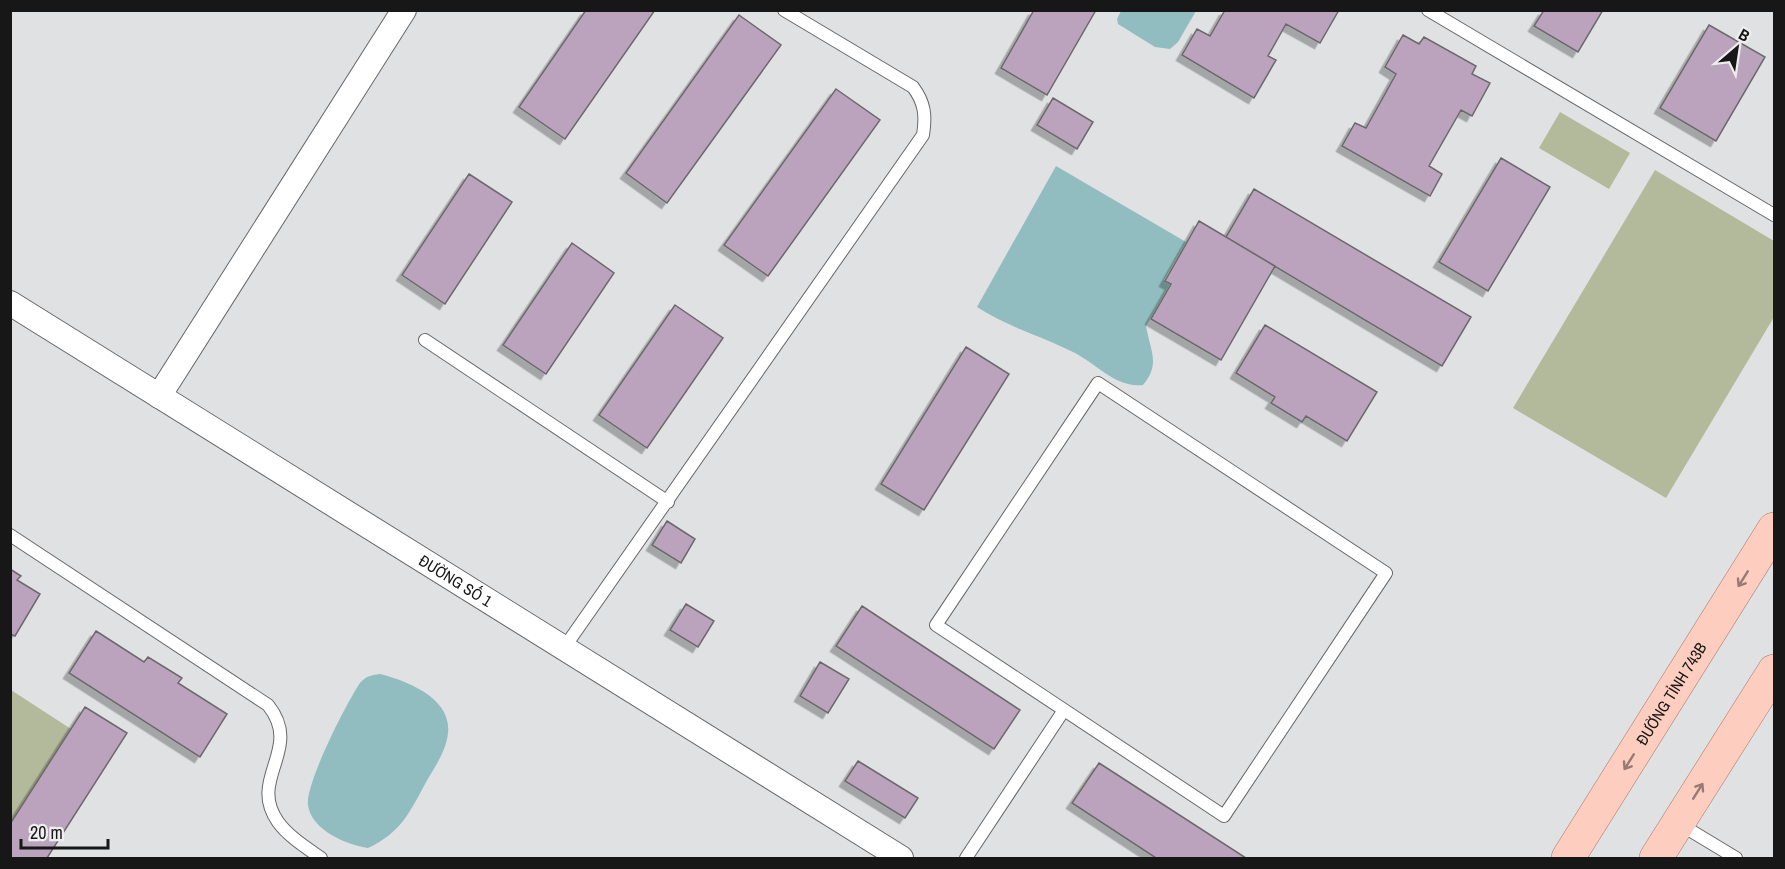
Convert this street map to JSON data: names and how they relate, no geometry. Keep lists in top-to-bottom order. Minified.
{"streets":{"main road":["ĐƯỜNG TỈNH 743B"],"street":["ĐƯỜNG SỐ 1"]},"scale_bar":"20 m","north":"top right"}
